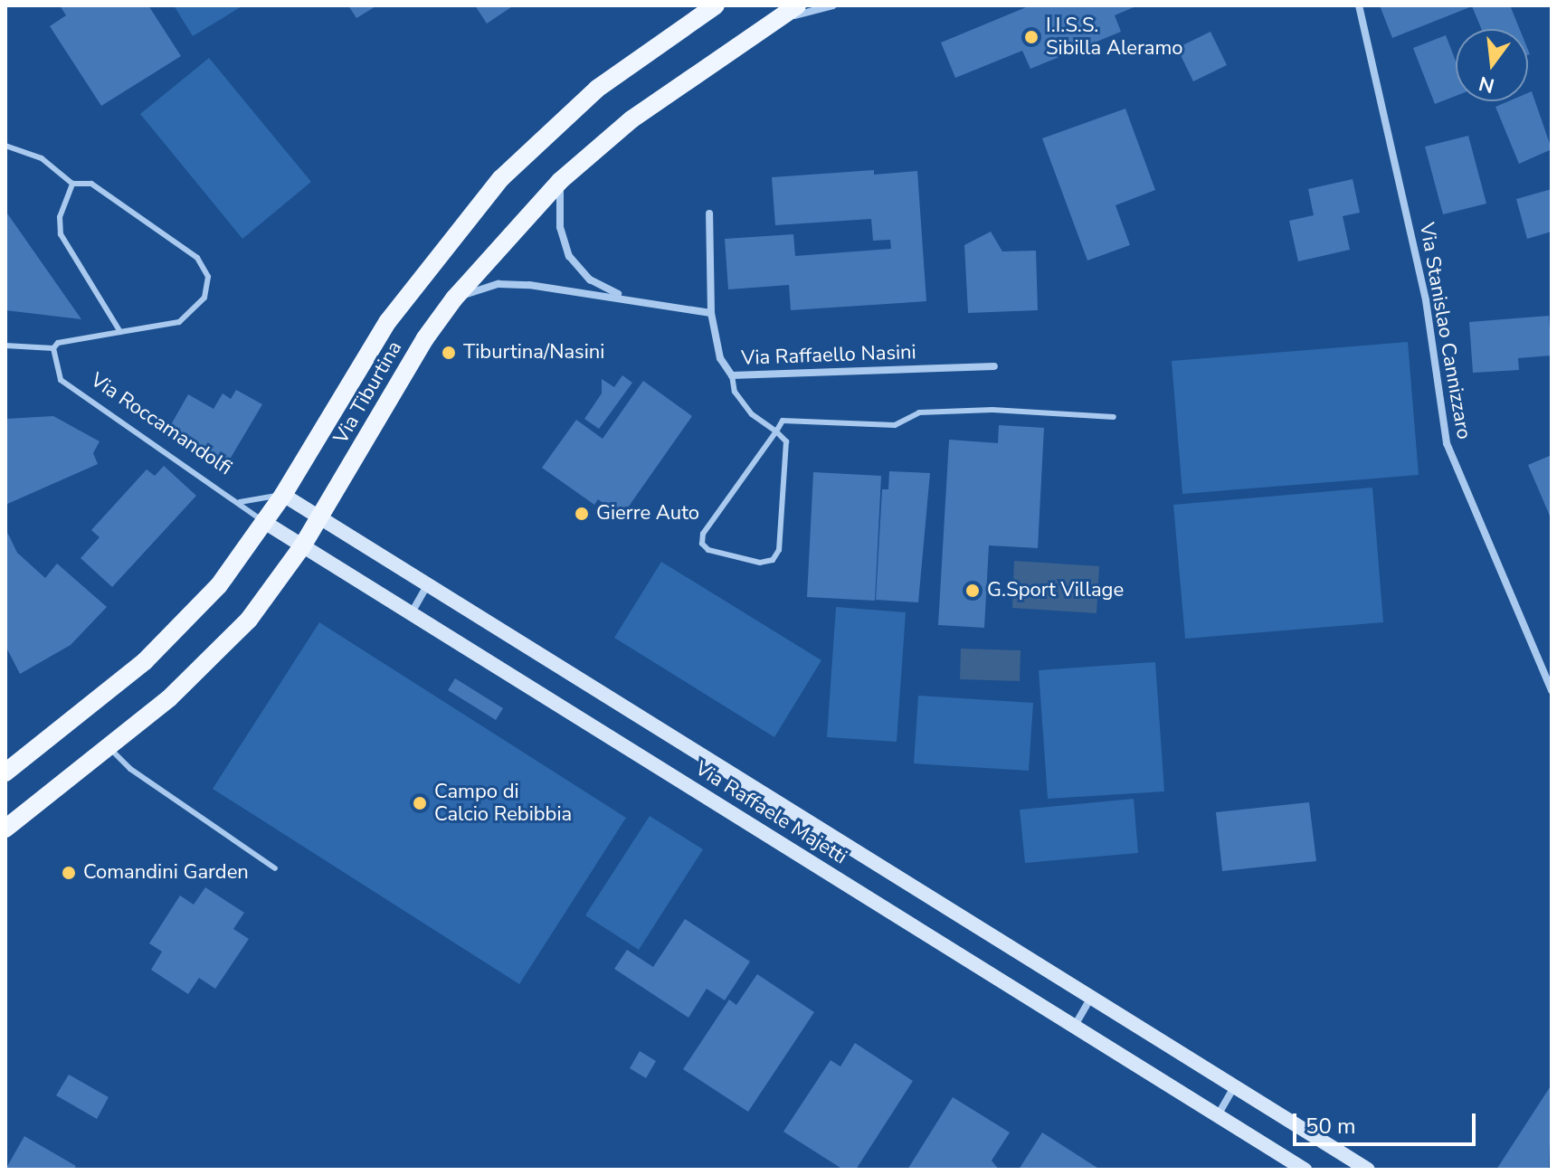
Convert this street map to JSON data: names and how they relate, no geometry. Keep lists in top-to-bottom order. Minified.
{"streets":{"main road":["Via Tiburtina"],"street":["Via Stanislao Cannizzaro","Via Raffaello Nasini","Via Roccamandolfi","Via Raffaele Majetti"]},"crossings":[["Via Tiburtina","Via Roccamandolfi"],["Via Tiburtina","Via Raffaele Majetti"],["Via Roccamandolfi","Via Raffaele Majetti"]],"places":["I.I.S.S. Sibilla Aleramo","Tiburtina/Nasini","Gierre Auto","G.Sport Village","Campo di Calcio Rebibbia","Comandini Garden"],"scale_bar":"50 m","north":"bottom"}
